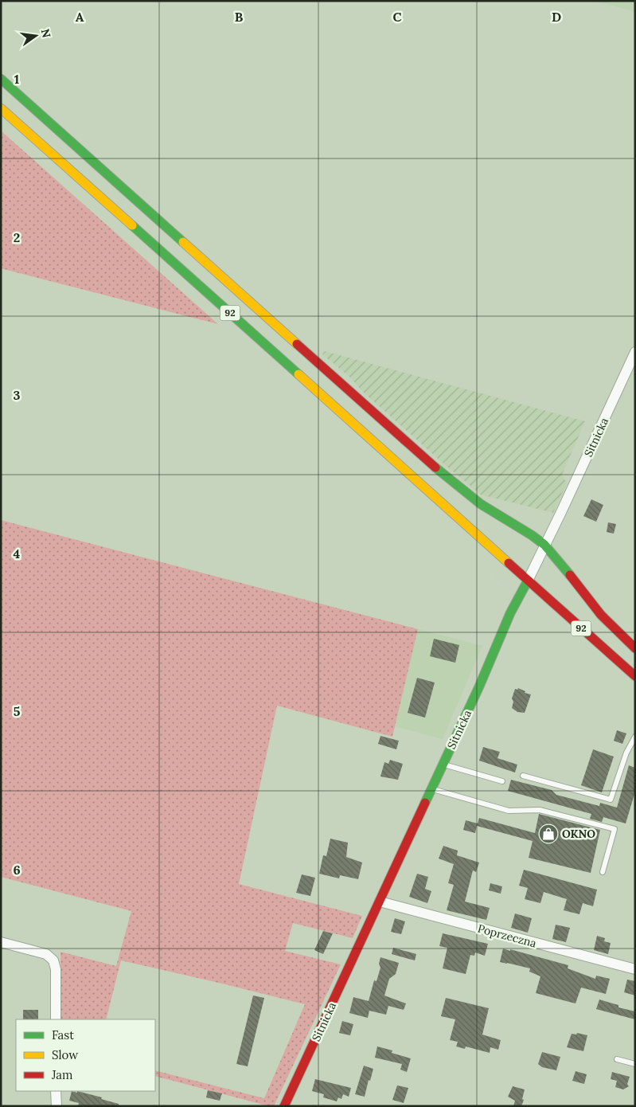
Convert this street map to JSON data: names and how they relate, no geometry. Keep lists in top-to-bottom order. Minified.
{"streets":{"street":["92","Sitnicka","Poprzeczna"]},"crossings":[["92","Sitnicka"],["Sitnicka","Poprzeczna"]],"places":{"shop":["OKNO"]},"legend":["Fast","Slow","Jam"],"north":"right","grid":{"columns":["A","B","C","D"],"rows":["1","2","3","4","5","6"]}}
